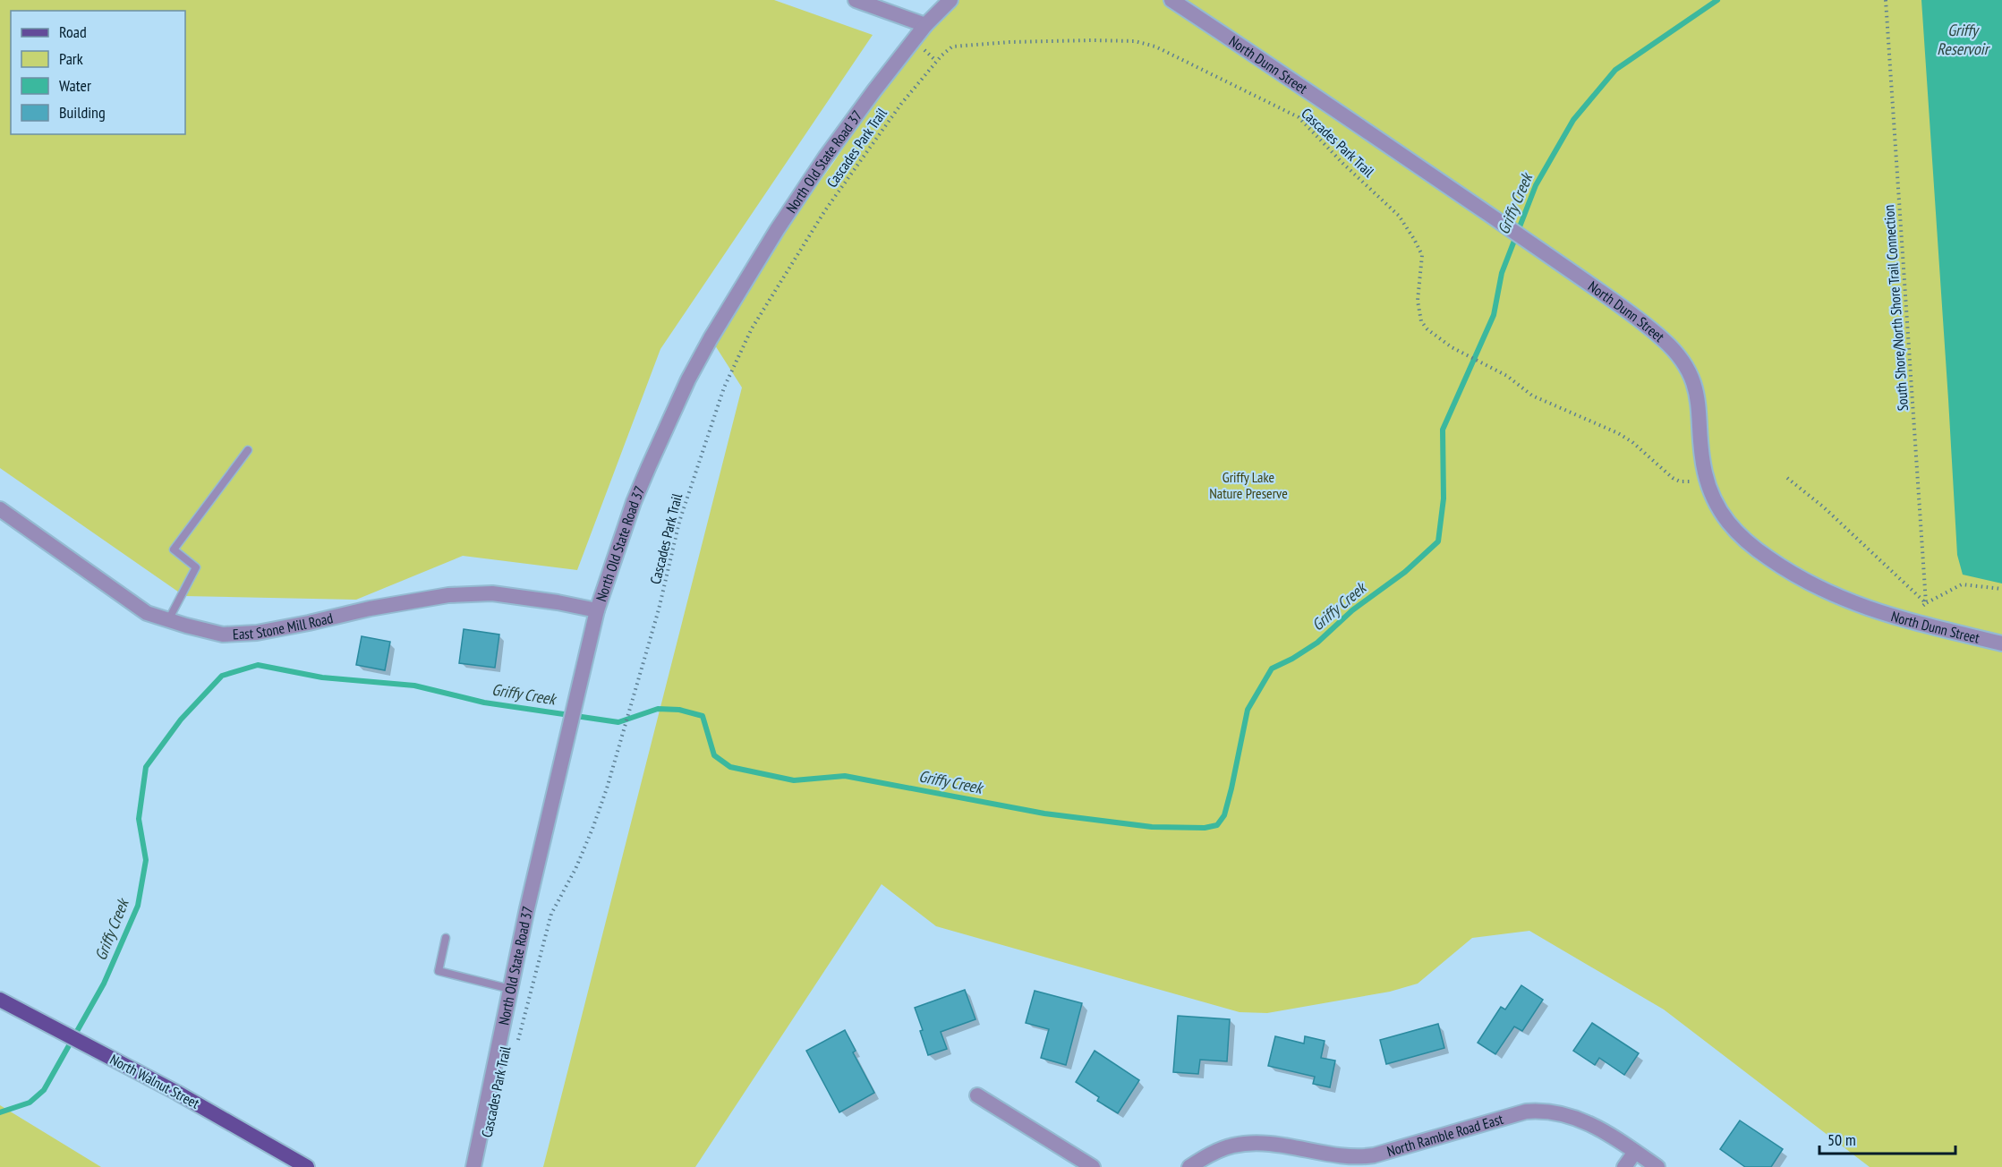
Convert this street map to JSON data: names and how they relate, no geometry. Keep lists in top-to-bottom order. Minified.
{"streets":{"main road":["North Walnut Street"],"street":["North Dunn Street","North Old State Road 37","East Stone Mill Road","North Ramble Road East"],"path":["Cascades Park Trail","South Shore/North Shore Trail Connection"]},"crossings":[["North Dunn Street","Cascades Park Trail"],["North Old State Road 37","East Stone Mill Road"]],"water":["Griffy Reservoir","Griffy Creek"],"parks":["Griffy Lake Nature Preserve"],"legend":["Road","Park","Water","Building"],"scale_bar":"50 m"}
